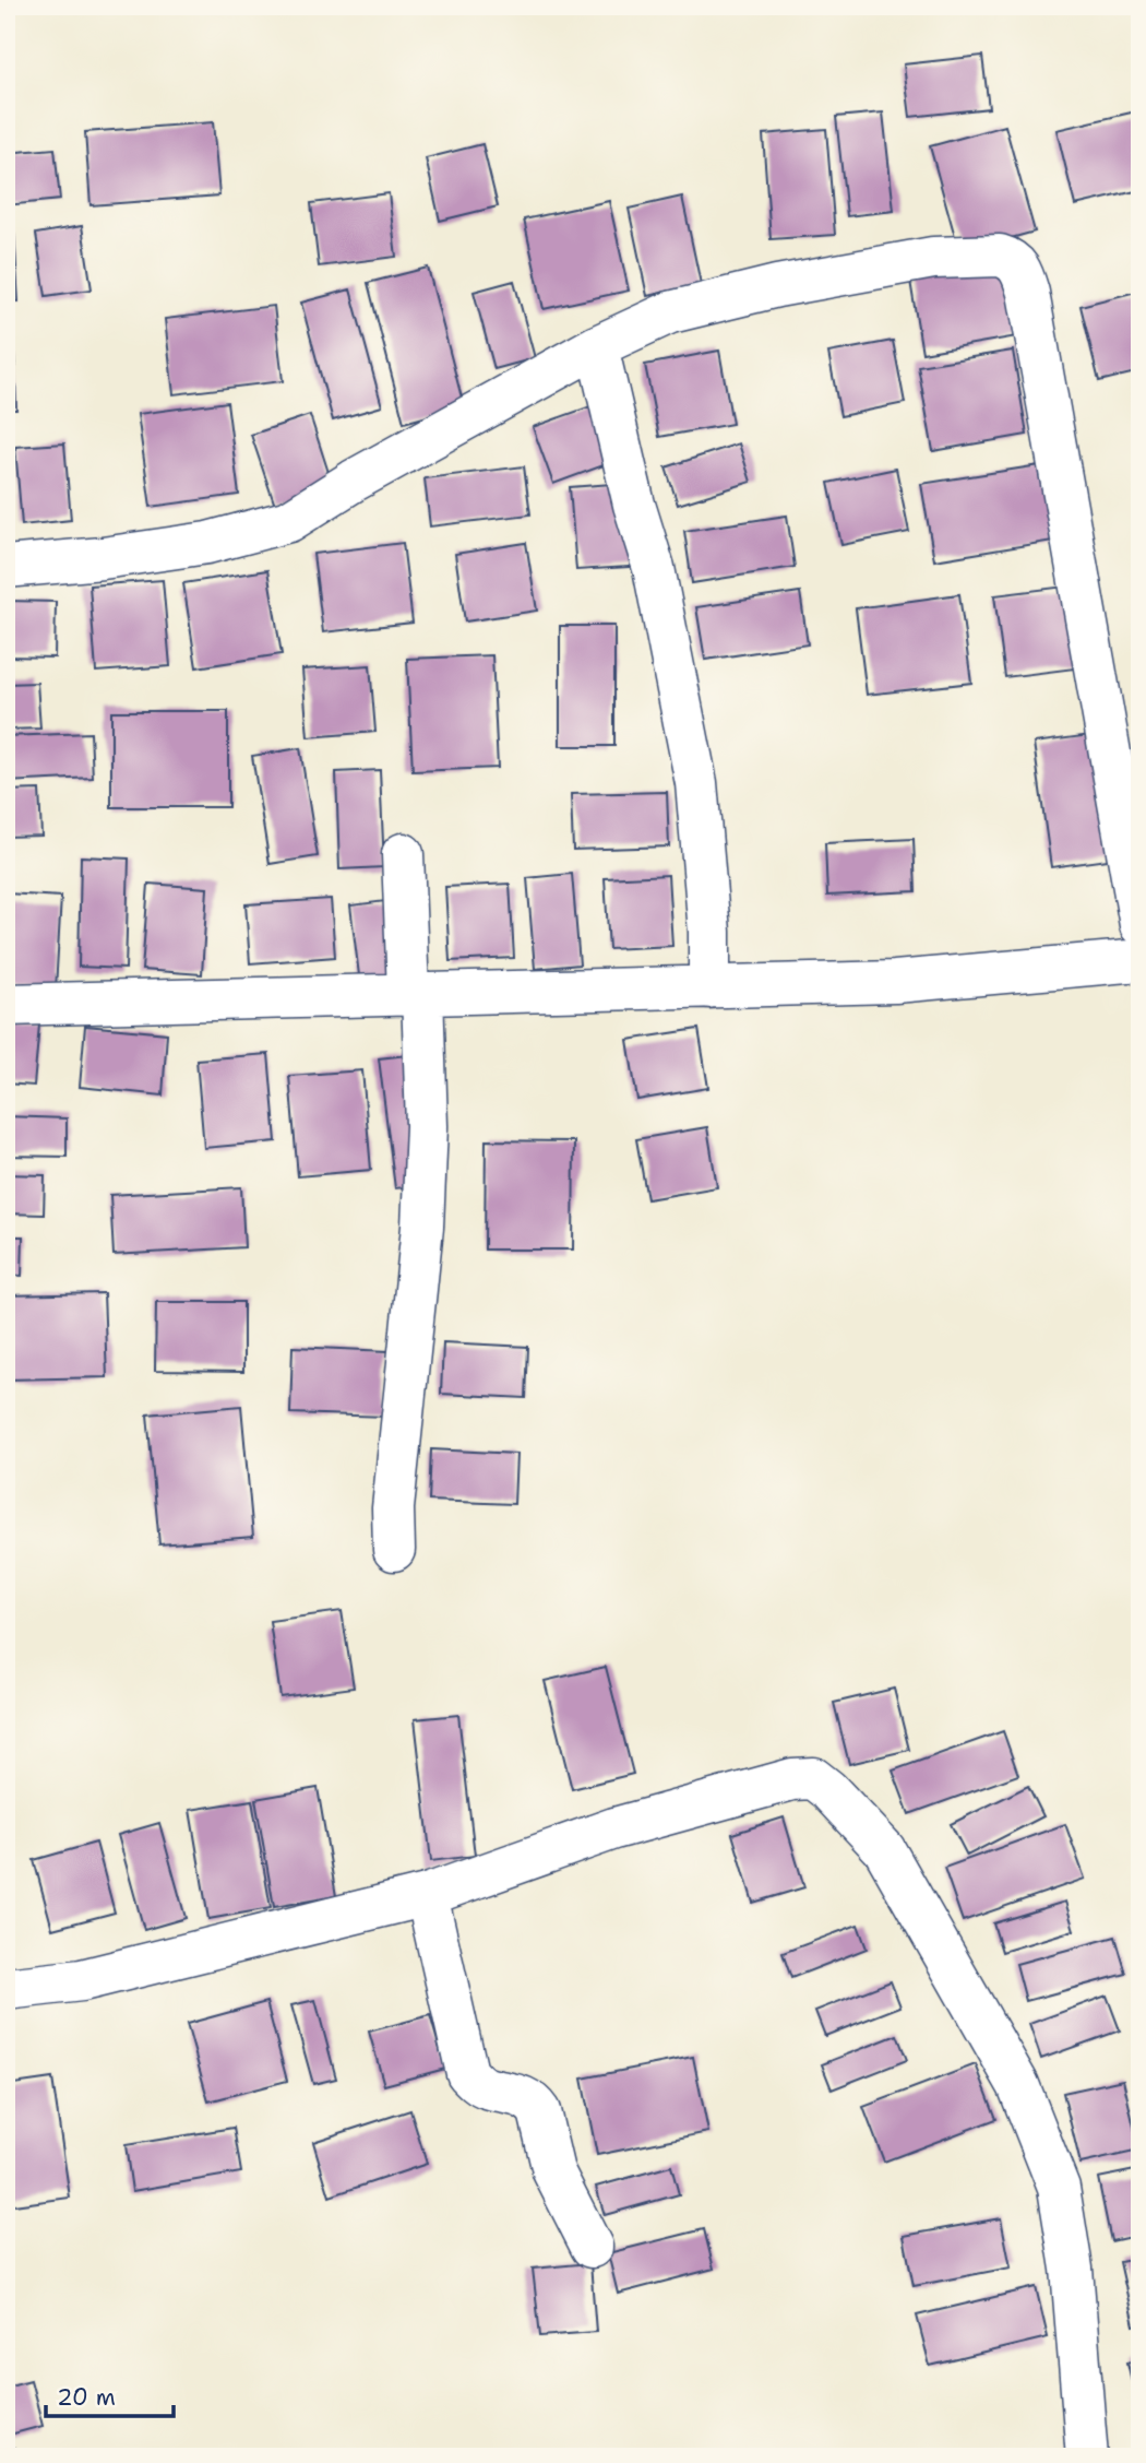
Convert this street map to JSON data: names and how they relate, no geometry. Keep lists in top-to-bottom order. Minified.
{"scale_bar":"20 m"}
